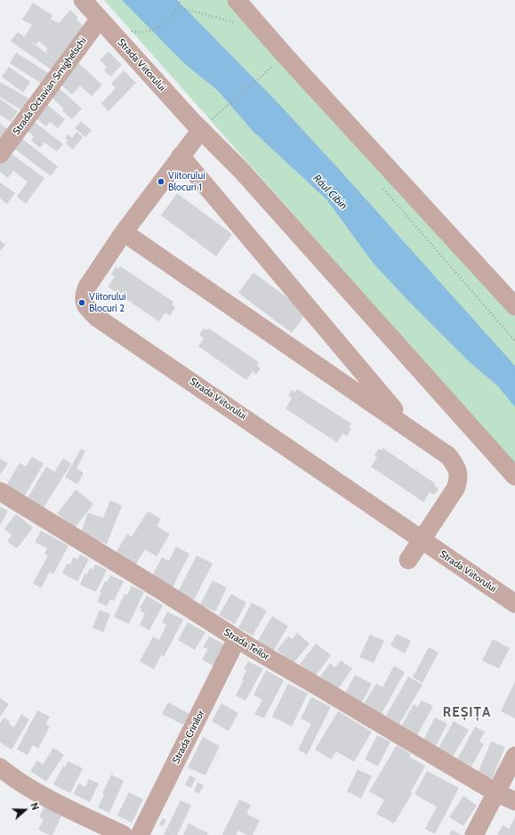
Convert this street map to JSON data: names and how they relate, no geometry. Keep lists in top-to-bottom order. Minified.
{"streets":{"street":["Strada Viitorului","Strada Octavian Smighelschi","Strada Teilor","Strada Crinilor"]},"crossings":[["Strada Viitorului","Strada Octavian Smighelschi"],["Strada Teilor","Strada Crinilor"]],"districts":["REȘIȚA"],"water":["Râul Cibin"],"places":["Viitorului Blocuri 1","Viitorului Blocuri 2"],"north":"right"}
